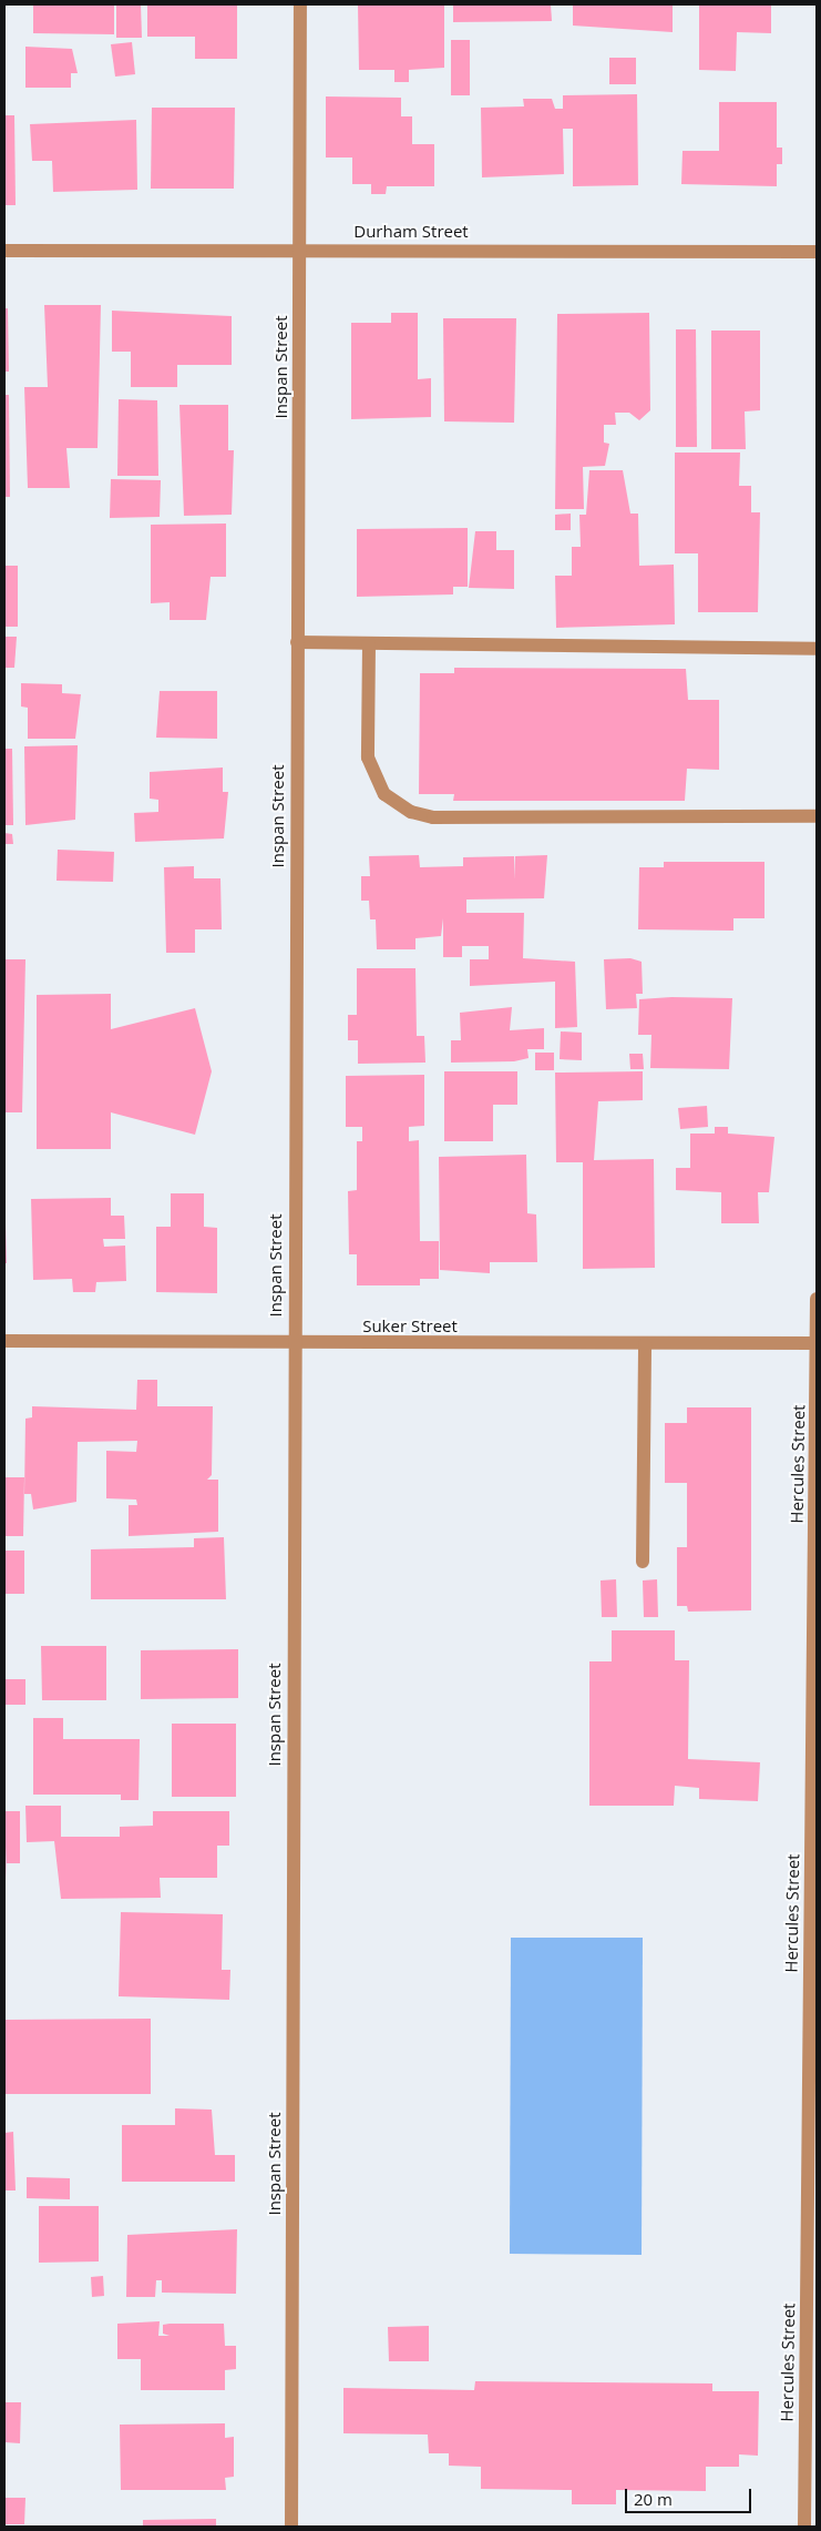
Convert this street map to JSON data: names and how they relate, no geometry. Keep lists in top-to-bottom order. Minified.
{"streets":{"street":["Durham Street","Inspan Street","Suker Street","Hercules Street"]},"crossings":[["Durham Street","Inspan Street"],["Inspan Street","Suker Street"],["Suker Street","Hercules Street"]],"scale_bar":"20 m"}
